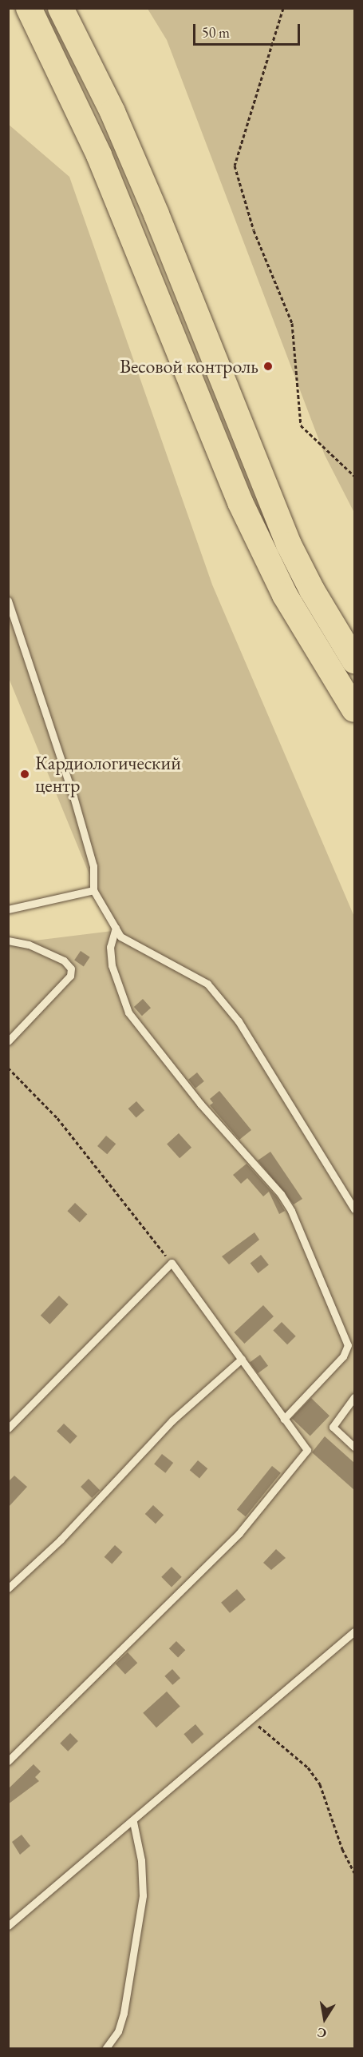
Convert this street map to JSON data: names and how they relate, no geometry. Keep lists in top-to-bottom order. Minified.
{"places":["Весовой контроль","Кардиологический центр"],"scale_bar":"50 m","north":"bottom"}
